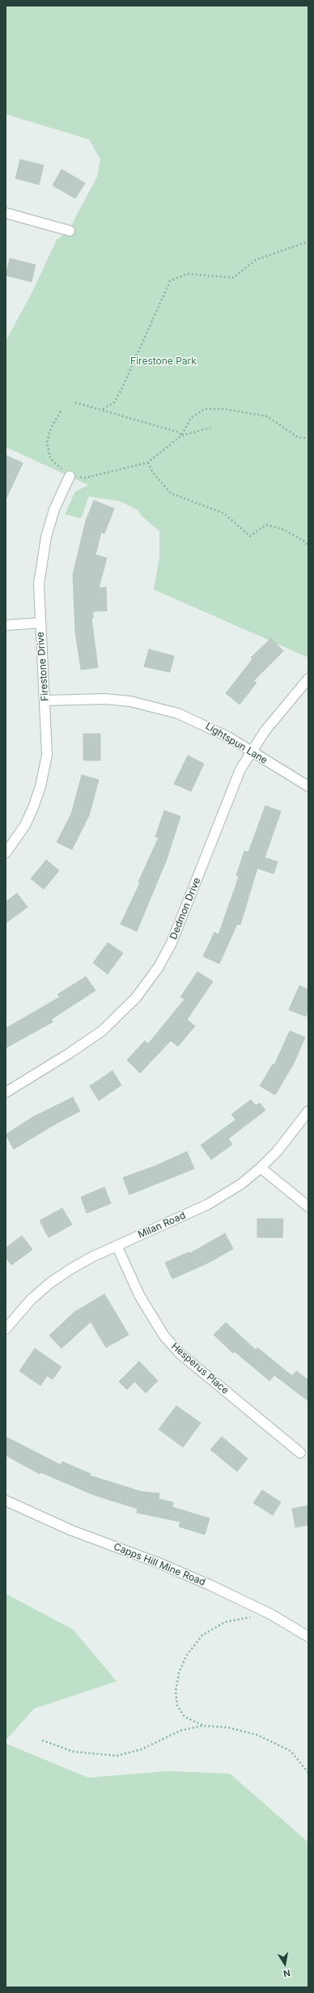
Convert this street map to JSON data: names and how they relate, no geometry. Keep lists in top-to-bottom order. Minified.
{"streets":{"street":["Firestone Drive","Lightspun Lane","Dedmon Drive","Milan Road","Hesperus Place","Capps Hill Mine Road"]},"crossings":[["Firestone Drive","Lightspun Lane"],["Lightspun Lane","Dedmon Drive"],["Milan Road","Hesperus Place"]],"parks":["Firestone Park"],"north":"bottom"}
